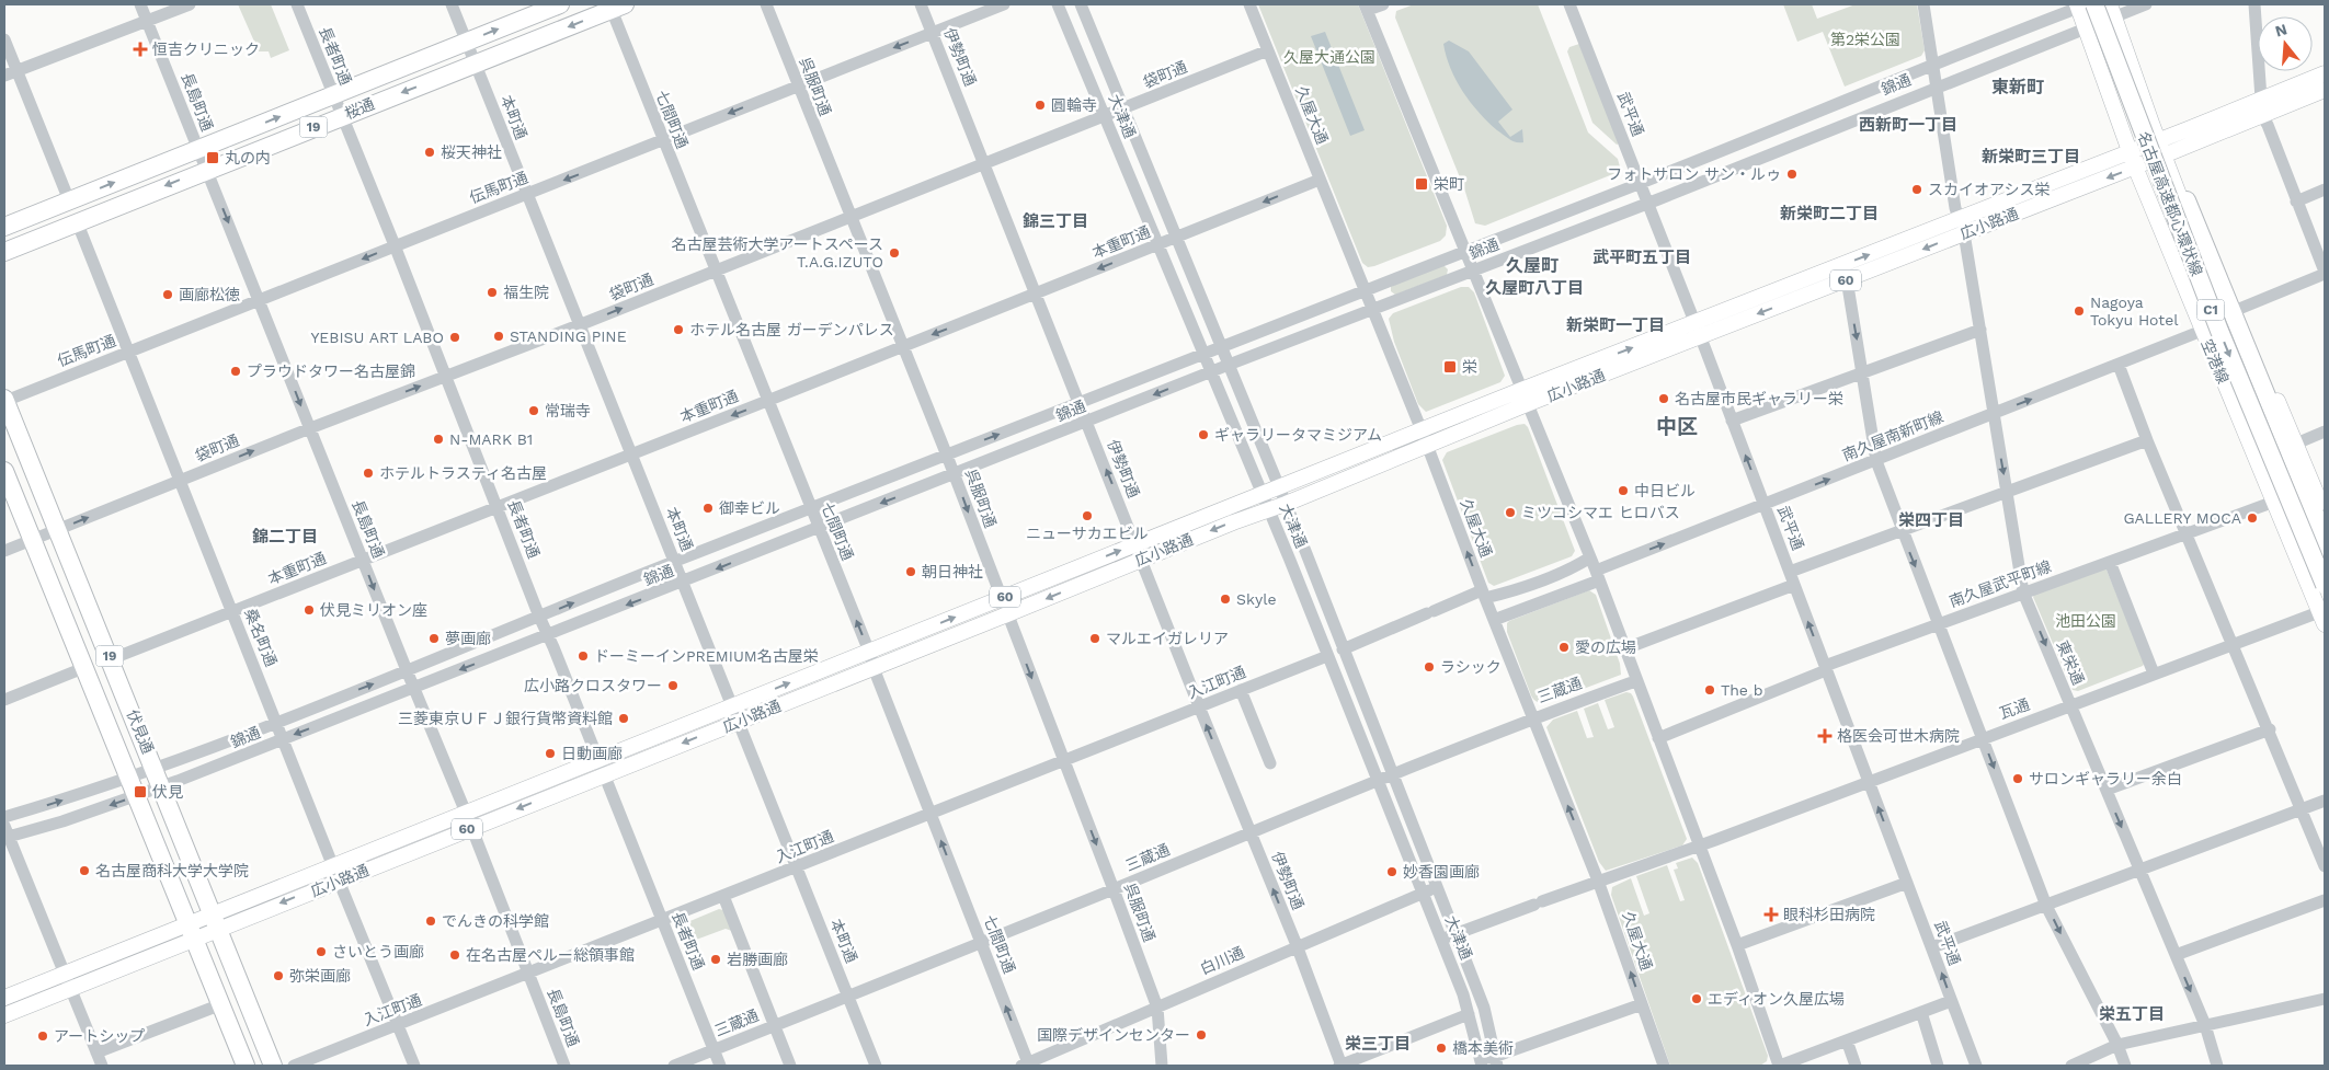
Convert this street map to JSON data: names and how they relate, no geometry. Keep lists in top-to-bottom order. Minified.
{"streets":{"highway":["桜通","19","名古屋高速都心環状線","C1","伏見通"],"main road":["広小路通","60","空港線"],"street":["長者町通","伊勢町通","袋町通","錦通","呉服町通","長島町通","武平通","久屋大通","大津通","本町通","七間町通","伝馬町通","本重町通","南久屋南新町線","南久屋武平町線","桑名町通","東栄通","入江町通","三蔵通","瓦通","白川通"]},"crossings":[["長者町通","袋町通"],["長者町通","錦通"],["長者町通","桜通"],["長者町通","伝馬町通"],["長者町通","広小路通"],["長者町通","本重町通"],["長者町通","入江町通"],["長者町通","三蔵通"],["伊勢町通","袋町通"],["伊勢町通","錦通"],["伊勢町通","伝馬町通"],["伊勢町通","広小路通"],["伊勢町通","本重町通"],["伊勢町通","入江町通"],["伊勢町通","三蔵通"],["伊勢町通","白川通"],["袋町通","呉服町通"],["袋町通","長島町通"],["袋町通","久屋大通"],["袋町通","大津通"],["袋町通","本町通"],["袋町通","七間町通"],["袋町通","桑名町通"],["袋町通","伏見通"],["錦通","呉服町通"],["錦通","長島町通"],["錦通","武平通"],["錦通","久屋大通"],["錦通","大津通"],["錦通","本町通"],["錦通","七間町通"],["錦通","名古屋高速都心環状線"],["錦通","空港線"],["錦通","桑名町通"],["錦通","東栄通"],["錦通","伏見通"],["呉服町通","伝馬町通"],["呉服町通","広小路通"],["呉服町通","本重町通"],["呉服町通","入江町通"],["呉服町通","三蔵通"],["呉服町通","白川通"],["長島町通","桜通"],["長島町通","伝馬町通"],["長島町通","広小路通"],["長島町通","本重町通"],["長島町通","入江町通"],["桜通","本町通"],["桜通","七間町通"],["桜通","桑名町通"],["武平通","広小路通"],["武平通","南久屋南新町線"],["武平通","南久屋武平町線"],["武平通","瓦通"],["久屋大通","広小路通"],["久屋大通","本重町通"],["久屋大通","南久屋南新町線"],["久屋大通","三蔵通"],["大津通","広小路通"],["大津通","本重町通"],["大津通","入江町通"],["大津通","三蔵通"],["大津通","白川通"],["本町通","伝馬町通"],["本町通","広小路通"],["本町通","本重町通"],["本町通","入江町通"],["本町通","三蔵通"],["七間町通","伝馬町通"],["七間町通","広小路通"],["七間町通","本重町通"],["七間町通","入江町通"],["七間町通","三蔵通"],["七間町通","白川通"],["伝馬町通","桑名町通"],["伝馬町通","伏見通"],["名古屋高速都心環状線","空港線"],["広小路通","空港線"],["広小路通","桑名町通"],["広小路通","東栄通"],["広小路通","伏見通"],["本重町通","桑名町通"],["本重町通","伏見通"],["空港線","南久屋南新町線"],["空港線","南久屋武平町線"],["空港線","瓦通"],["南久屋南新町線","東栄通"],["南久屋武平町線","東栄通"],["桑名町通","入江町通"],["東栄通","瓦通"]],"one_way":["袋町通","呉服町通","七間町通","伝馬町通","本重町通"],"districts":["東新町","西新町一丁目","新栄町三丁目","新栄町二丁目","錦三丁目","武平町五丁目","久屋町","久屋町八丁目","新栄町一丁目","中区","栄四丁目","錦二丁目","栄五丁目","栄三丁目"],"parks":["第2栄公園","久屋大通公園","池田公園"],"places":{"health":["恒吉クリニック","格医会可世木病院","眼科杉田病院"],"other":["圓輪寺","桜天神社","フォトサロン サン・ルゥ","スカイオアシス栄","名古屋芸術大学アートスペース T.A.G.IZUTO","福生院","画廊松徳","Nagoya Tokyu Hotel","ホテル名古屋 ガーデンパレス","STANDING PINE","YEBISU ART LABO","プラウドタワー名古屋錦","名古屋市民ギャラリー栄","常瑞寺","ギャラリータマミジアム","N-MARK B1","ホテルトラスティ名古屋","中日ビル","御幸ビル","ミツコシマエ ヒロバス","ニューサカエビル","GALLERY MOCA","朝日神社","Skyle","伏見ミリオン座","夢画廊","マルエイガレリア","愛の広場","ドーミーインPREMIUM名古屋栄","ラシック","広小路クロスタワー","The b","三菱東京ＵＦＪ銀行貨幣資料館","日動画廊","サロンギャラリー余白","名古屋商科大学大学院","妙香園画廊","でんきの科学館","さいとう画廊","在名古屋ペルー総領事館","岩勝画廊","弥栄画廊","エディオン久屋広場","国際デザインセンター","アートシップ","橋本美術"],"transit":["丸の内","栄町","栄","伏見"]},"north":"top"}
